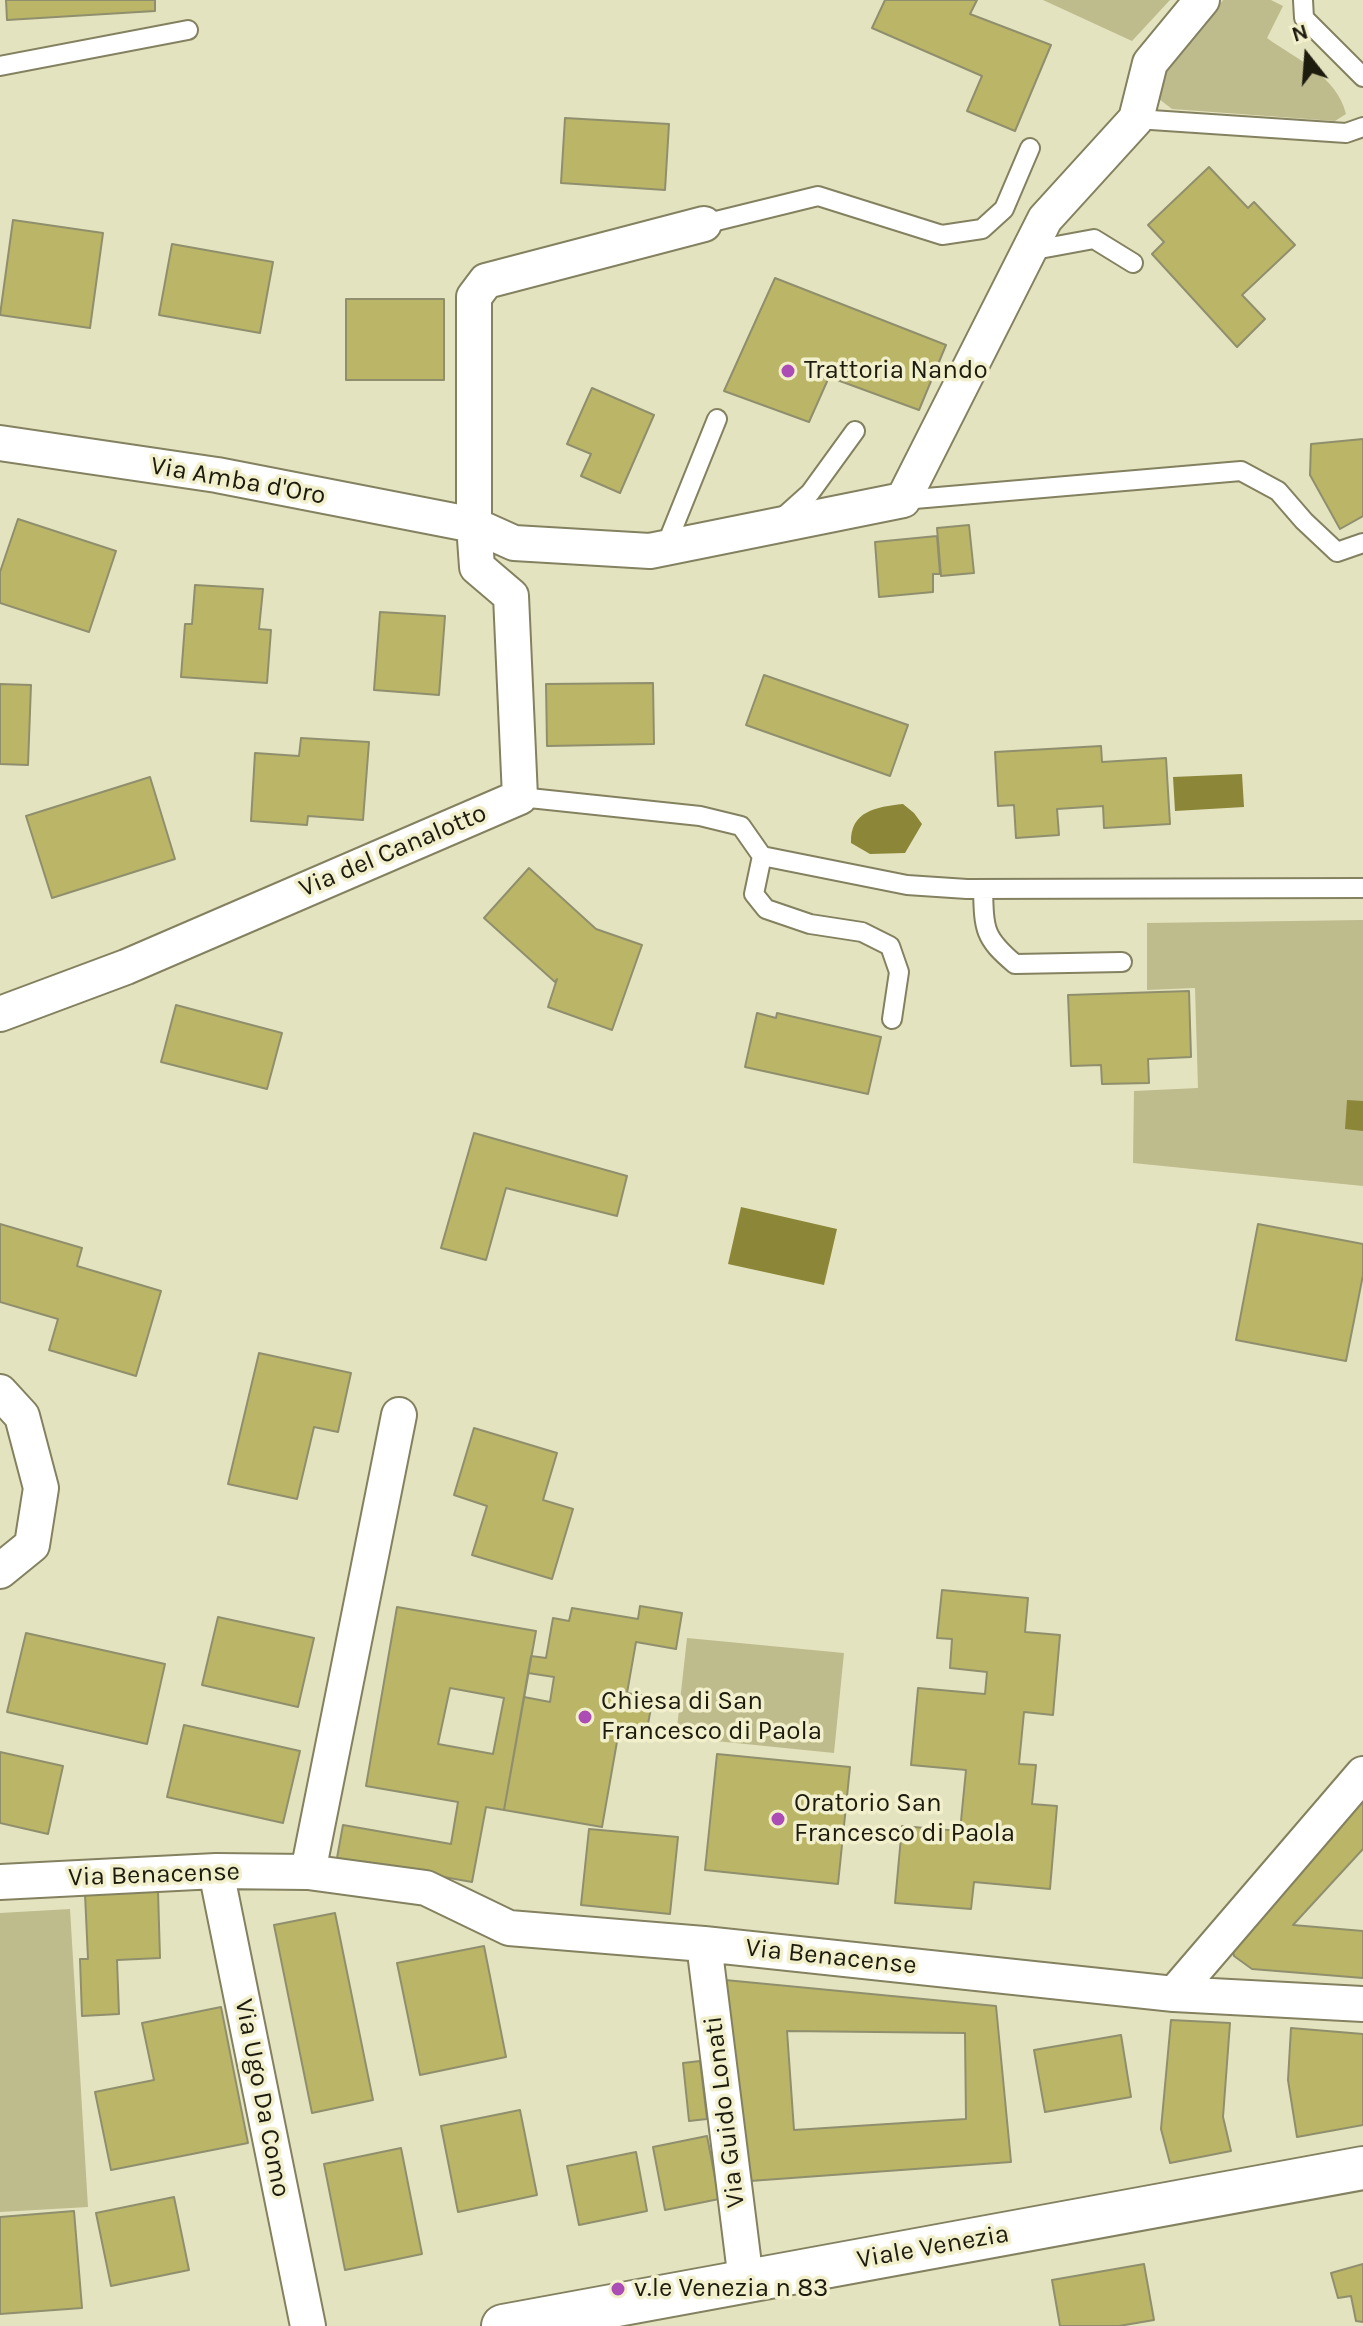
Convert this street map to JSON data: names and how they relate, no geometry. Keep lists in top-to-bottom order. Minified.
{"streets":{"street":["Via Amba d'Oro","Via del Canalotto","Via Benacense","Via Ugo Da Como","Via Guido Lonati","Viale Venezia"]},"crossings":[["Via Amba d'Oro","Via del Canalotto"],["Via Benacense","Via Ugo Da Como"],["Via Benacense","Via Guido Lonati"],["Via Guido Lonati","Viale Venezia"]],"places":["Trattoria Nando","Chiesa di San Francesco di Paola","Oratorio San Francesco di Paola","v.le Venezia n 83"],"north":"top"}
